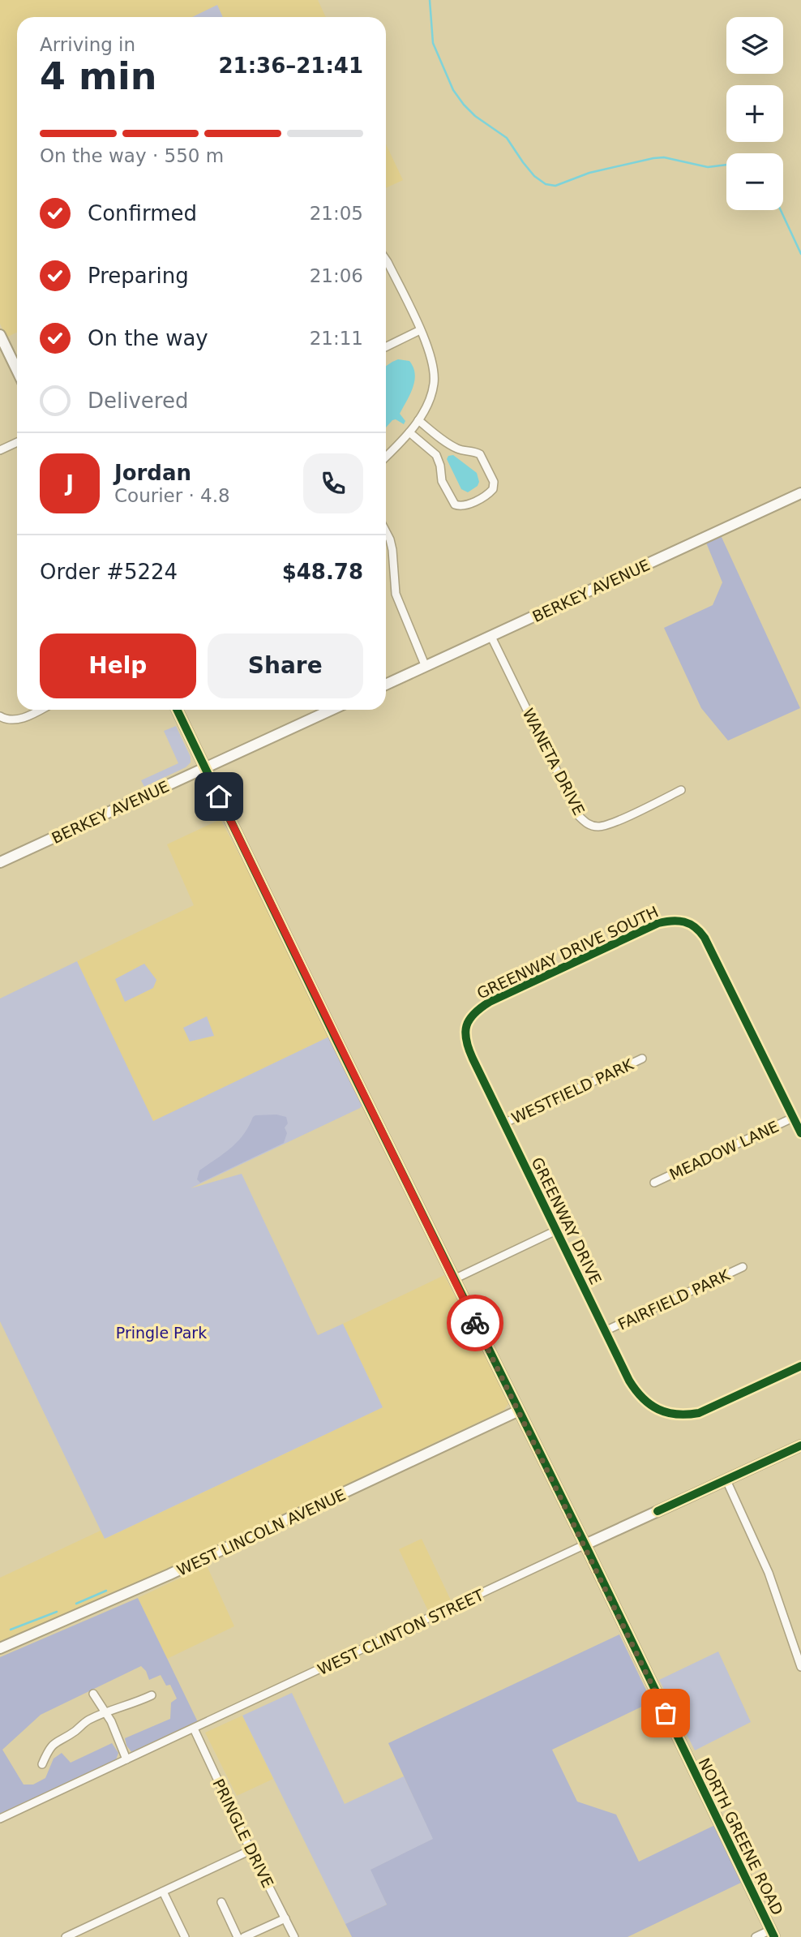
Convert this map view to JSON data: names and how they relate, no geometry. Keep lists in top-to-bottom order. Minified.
{"streets":{"street":["BERKEY AVENUE","WANETA DRIVE","GREENWAY DRIVE SOUTH","WESTFIELD PARK","MEADOW LANE","GREENWAY DRIVE","FAIRFIELD PARK","WEST LINCOLN AVENUE","WEST CLINTON STREET","PRINGLE DRIVE","NORTH GREENE ROAD"]},"crossings":[["BERKEY AVENUE","WANETA DRIVE"],["BERKEY AVENUE","NORTH GREENE ROAD"],["GREENWAY DRIVE SOUTH","MEADOW LANE"],["GREENWAY DRIVE SOUTH","GREENWAY DRIVE"],["WESTFIELD PARK","GREENWAY DRIVE"],["GREENWAY DRIVE","FAIRFIELD PARK"],["WEST LINCOLN AVENUE","NORTH GREENE ROAD"],["WEST CLINTON STREET","PRINGLE DRIVE"],["WEST CLINTON STREET","NORTH GREENE ROAD"]],"parks":["Pringle Park"],"page":{"map_buttons":["+","−"],"heading":["4 min","Arriving in","21:36–21:41"],"panel":["Jordan","Courier · 4.8","Order #5224","$48.78"],"bar":"On the way · 550 m","list":[["Confirmed","21:05"],["Preparing","21:06"],["On the way","21:11"],"Delivered"],"round":"J","buttons":["Help","Share"]}}
